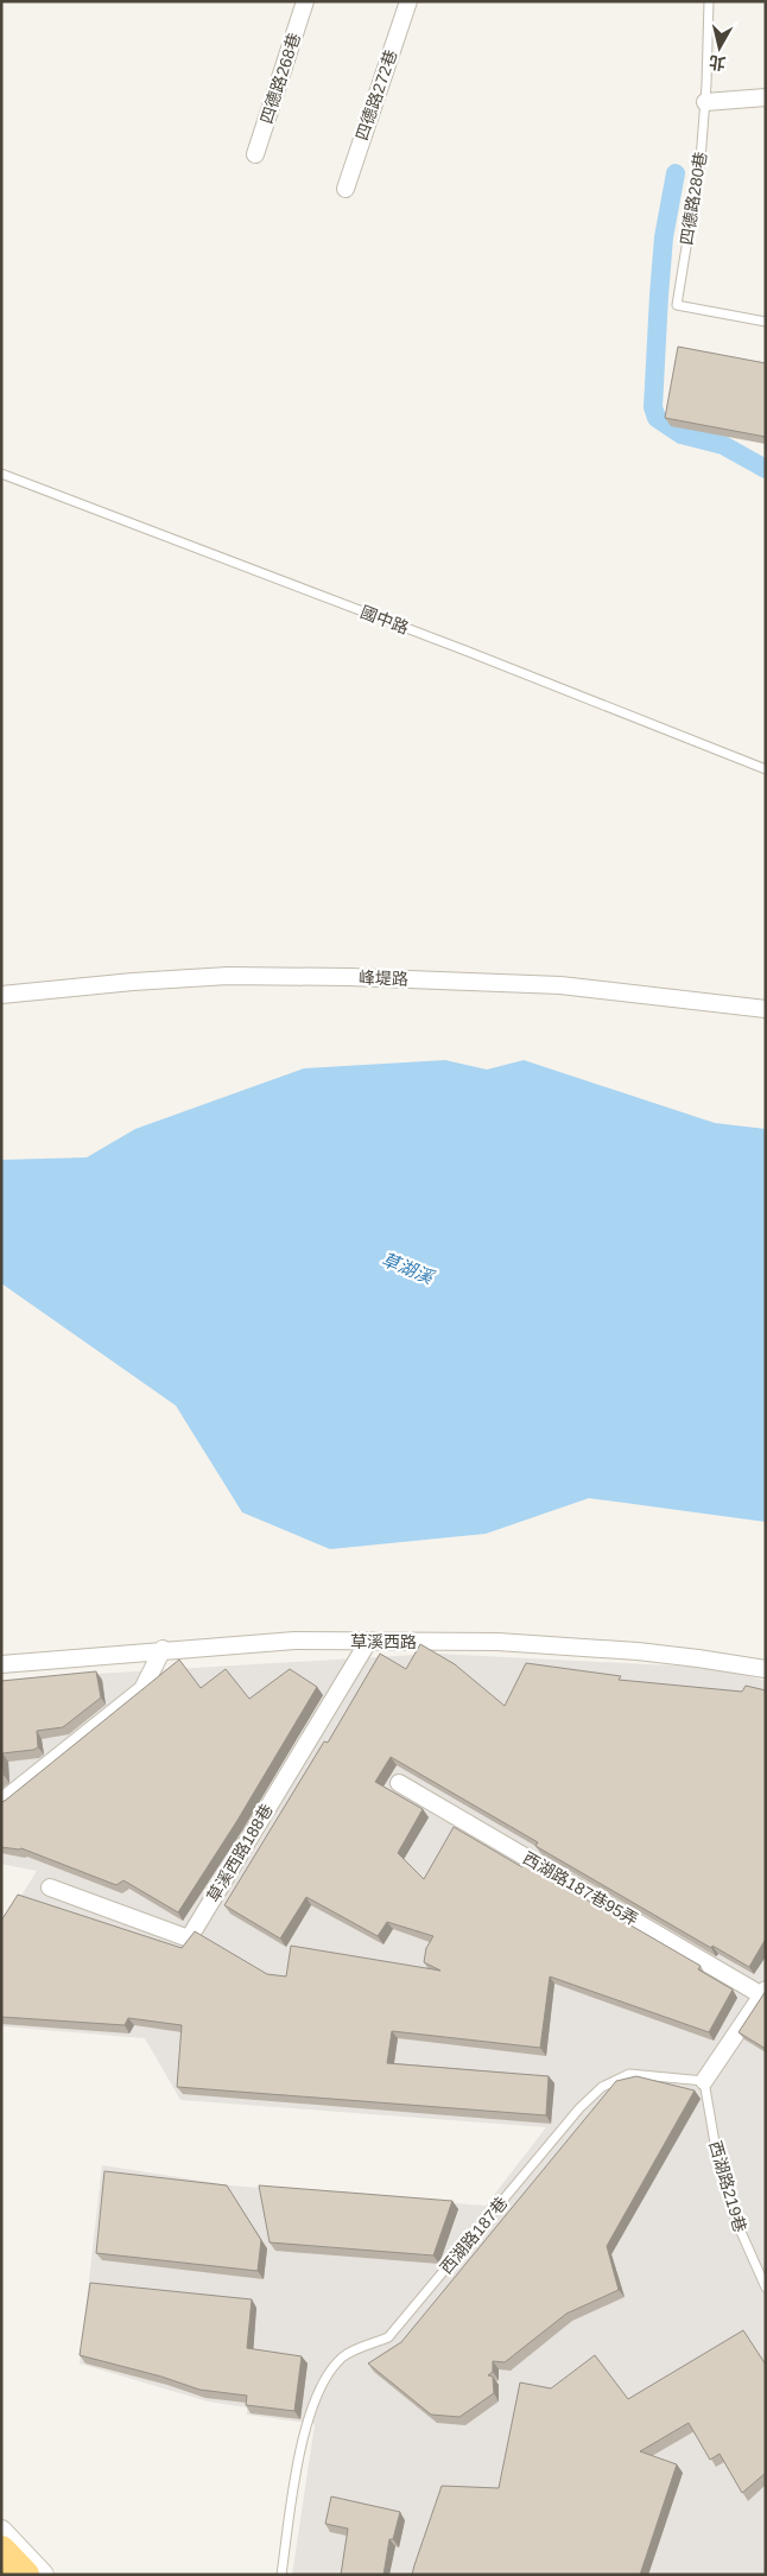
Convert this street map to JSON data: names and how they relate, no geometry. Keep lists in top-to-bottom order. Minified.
{"streets":{"street":["四德路268巷","四德路272巷","峰堤路","草溪西路","草溪西路188巷","西湖路187巷95弄"],"lane":["四德路280巷","國中路","西湖路219巷","西湖路187巷"]},"crossings":[["草溪西路","草溪西路188巷"],["西湖路219巷","西湖路187巷"]],"water":["草湖溪"],"north":"bottom"}
